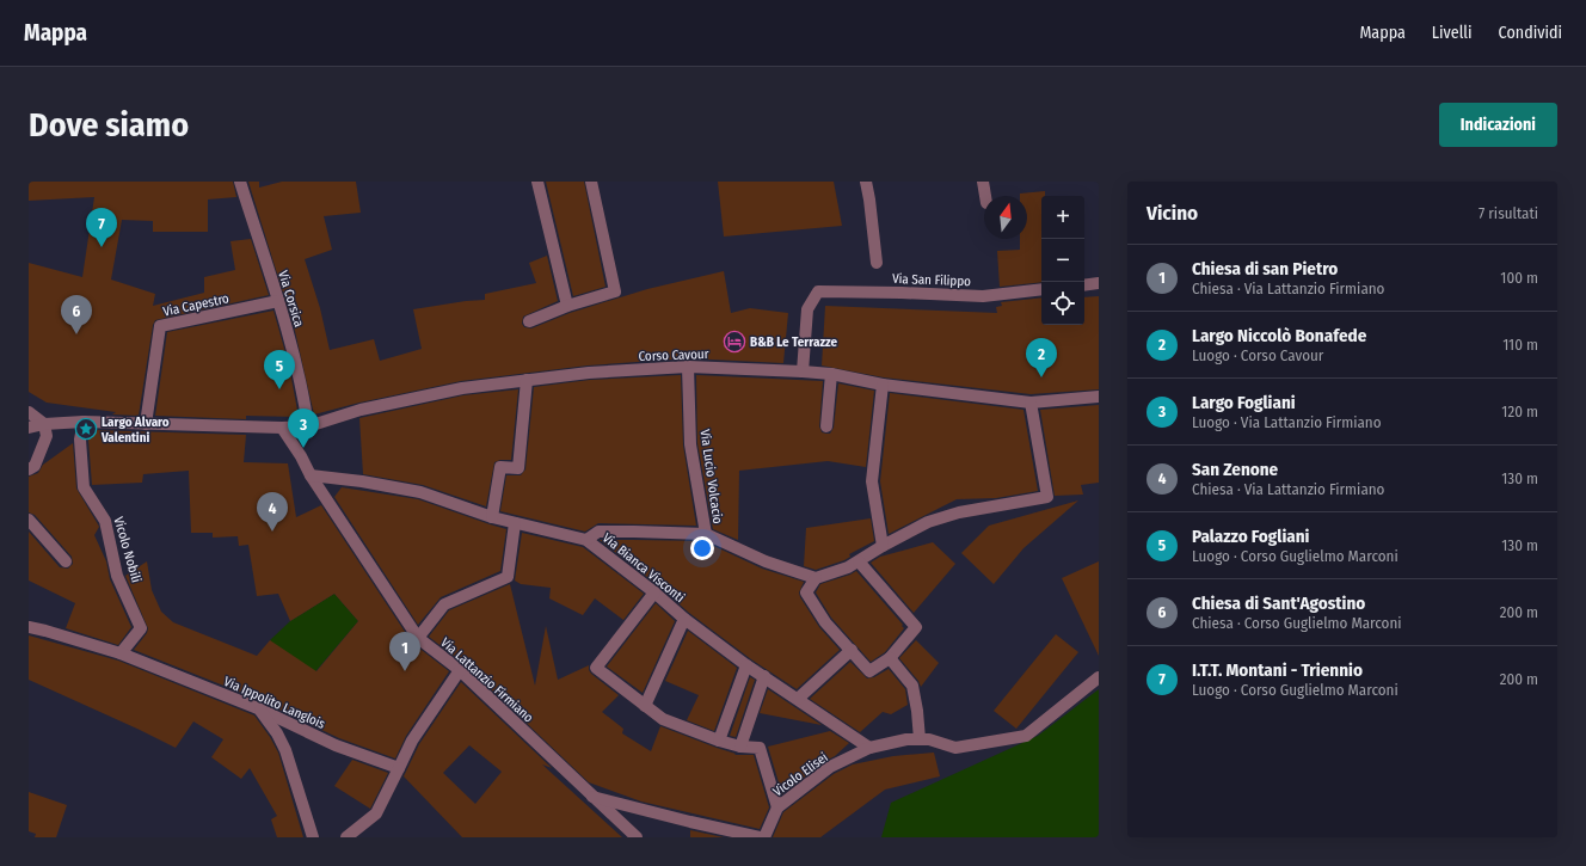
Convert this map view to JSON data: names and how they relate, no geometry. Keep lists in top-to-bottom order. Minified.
{"streets":{"street":["Via San Filippo","Via Corsica","Via Capestro","Corso Cavour","Via Lucio Volcacio","Vicolo Nobili","Via Bianca Visconti","Via Lattanzio Firmiano","Via Ippolito Langlois","Vicolo Elisei"]},"crossings":[["Via San Filippo","Corso Cavour"],["Via Corsica","Via Capestro"],["Via Corsica","Corso Cavour"],["Via Capestro","Corso Cavour"],["Corso Cavour","Via Lucio Volcacio"],["Corso Cavour","Vicolo Nobili"],["Corso Cavour","Via Lattanzio Firmiano"],["Vicolo Nobili","Via Ippolito Langlois"],["Via Bianca Visconti","Via Lattanzio Firmiano"],["Via Bianca Visconti","Vicolo Elisei"]],"places":{"hotel":["B&B Le Terrazze"],"place":["Largo Alvaro Valentini"]},"north":"top","page":{"header":"Mappa","nav":["Mappa","Livelli","Condividi"],"buttons":"Indicazioni","title":"Dove siamo","heading":["Vicino","7 risultati"],"map_buttons":["+","−"],"pins":["7","6","2","5","3","4","1"],"list":[{"mark":"1","name":"Chiesa di san Pietro","note":"Chiesa · Via Lattanzio Firmiano","value":"100 m"},{"mark":"2","name":"Largo Niccolò Bonafede","note":"Luogo · Corso Cavour","value":"110 m"},{"mark":"3","name":"Largo Fogliani","note":"Luogo · Via Lattanzio Firmiano","value":"120 m"},{"mark":"4","name":"San Zenone","note":"Chiesa · Via Lattanzio Firmiano","value":"130 m"},{"mark":"5","name":"Palazzo Fogliani","note":"Luogo · Corso Guglielmo Marconi","value":"130 m"},{"mark":"6","name":"Chiesa di Sant'Agostino","note":"Chiesa · Corso Guglielmo Marconi","value":"200 m"},{"mark":"7","name":"I.T.T. Montani - Triennio","note":"Luogo · Corso Guglielmo Marconi","value":"200 m"}]}}
